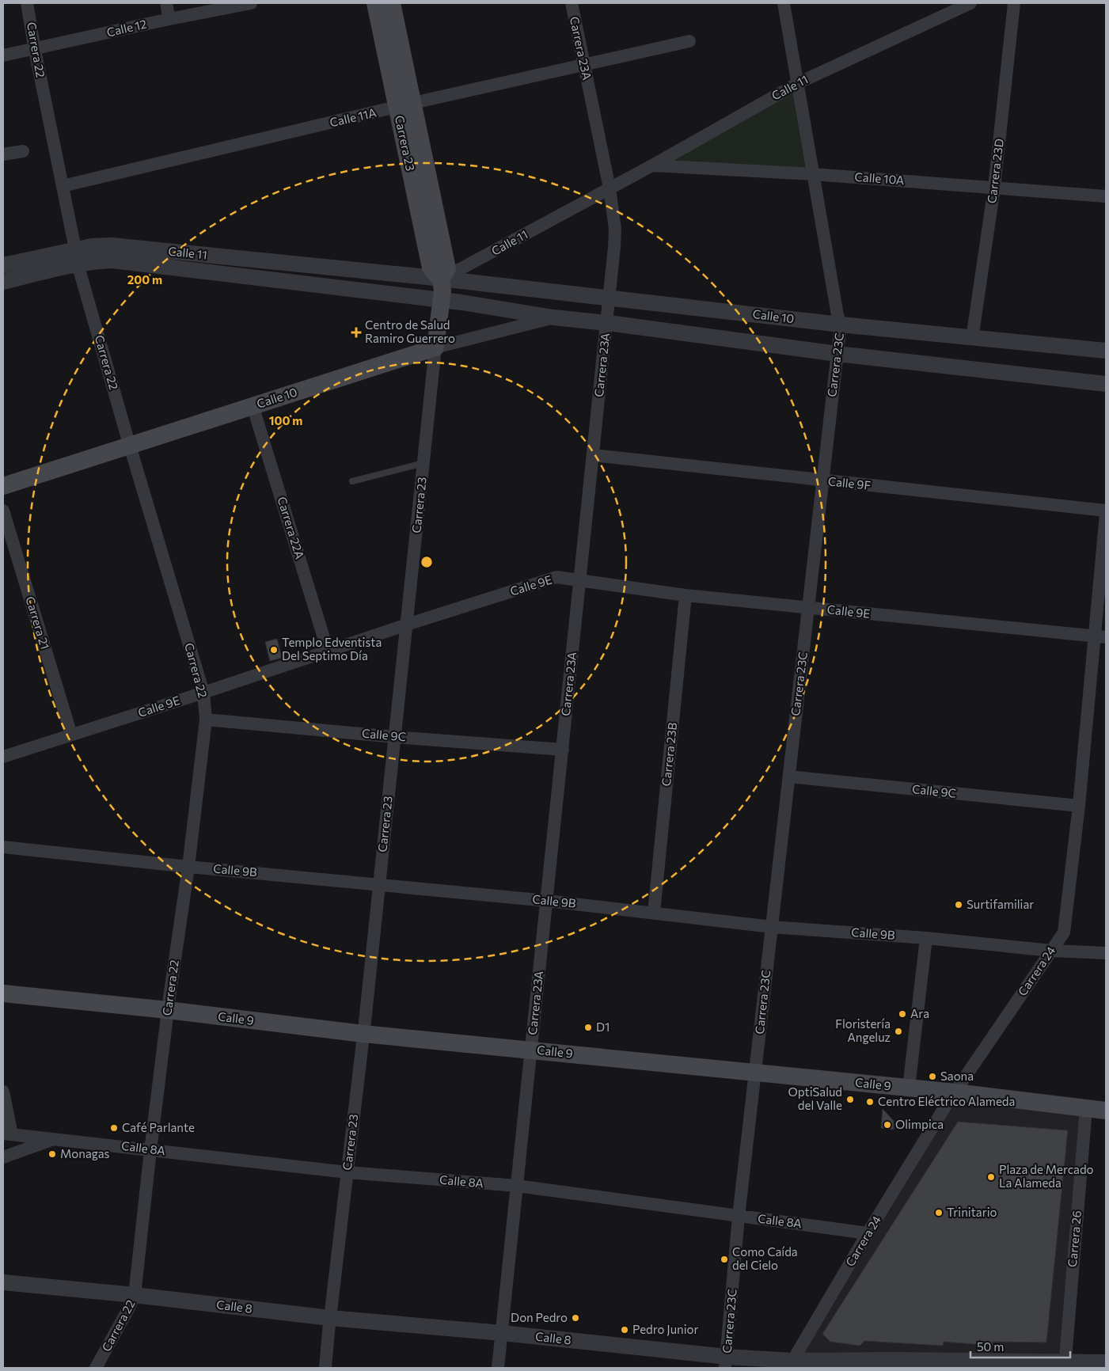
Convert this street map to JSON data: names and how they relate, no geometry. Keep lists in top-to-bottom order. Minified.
{"streets":{"main road":["Carrera 23","Calle 10","Calle 9"],"street":["Calle 12","Carrera 23A","Carrera 22","Calle 11","Calle 11A","Carrera 23D","Calle 10A","Carrera 23C","Calle 9F","Carrera 22A","Calle 9E","Carrera 21","Calle 9C","Carrera 23B","Calle 9B","Carrera 24","Calle 8A","Carrera 26","Calle 8"]},"crossings":[["Calle 12","Carrera 22"],["Carrera 23A","Calle 11"],["Carrera 23A","Calle 11A"],["Carrera 23A","Calle 10"],["Carrera 23A","Calle 9F"],["Carrera 23A","Calle 9E"],["Carrera 23A","Calle 9C"],["Carrera 23A","Calle 9B"],["Carrera 23A","Calle 9"],["Carrera 23A","Calle 8A"],["Carrera 23A","Calle 8"],["Carrera 22","Calle 11"],["Carrera 22","Calle 11A"],["Carrera 22","Calle 10"],["Carrera 22","Calle 9E"],["Carrera 22","Calle 9C"],["Carrera 22","Calle 9B"],["Carrera 22","Calle 9"],["Carrera 22","Calle 8A"],["Carrera 22","Calle 8"],["Calle 11","Carrera 23"],["Calle 11","Calle 10A"],["Calle 11","Calle 10"],["Calle 11","Carrera 23C"],["Calle 11A","Carrera 23"],["Carrera 23","Calle 10"],["Carrera 23","Calle 9E"],["Carrera 23","Calle 9C"],["Carrera 23","Calle 9B"],["Carrera 23","Calle 9"],["Carrera 23","Calle 8A"],["Carrera 23","Calle 8"],["Carrera 23D","Calle 10A"],["Carrera 23D","Calle 10"],["Calle 10A","Carrera 23C"],["Calle 10","Carrera 23C"],["Calle 10","Carrera 22A"],["Carrera 23C","Calle 9F"],["Carrera 23C","Calle 9E"],["Carrera 23C","Calle 9C"],["Carrera 23C","Calle 9B"],["Carrera 23C","Calle 9"],["Carrera 23C","Calle 8A"],["Carrera 23C","Calle 8"],["Carrera 22A","Calle 9E"],["Calle 9E","Carrera 21"],["Calle 9E","Carrera 23B"],["Calle 9E","Carrera 24"],["Calle 9C","Carrera 24"],["Carrera 23B","Calle 9B"],["Calle 9B","Carrera 24"],["Carrera 24","Calle 9"],["Carrera 24","Calle 8A"],["Carrera 24","Calle 8"],["Calle 9","Carrera 26"],["Carrera 26","Calle 8"]],"places":{"health":["Centro de Salud Ramiro Guerrero"],"other":["Templo Edventista Del Septimo Día","Surtifamiliar","Ara","D1","Floristería Angeluz","Saona","OptiSalud del Valle","Centro Eléctrico Alameda","Olimpica","Café Parlante","Monagas","Plaza de Mercado La Alameda","Trinitario","Como Caída del Cielo","Don Pedro","Pedro Junior"]},"scale_bar":"50 m","rings":["200 m","100 m"]}
